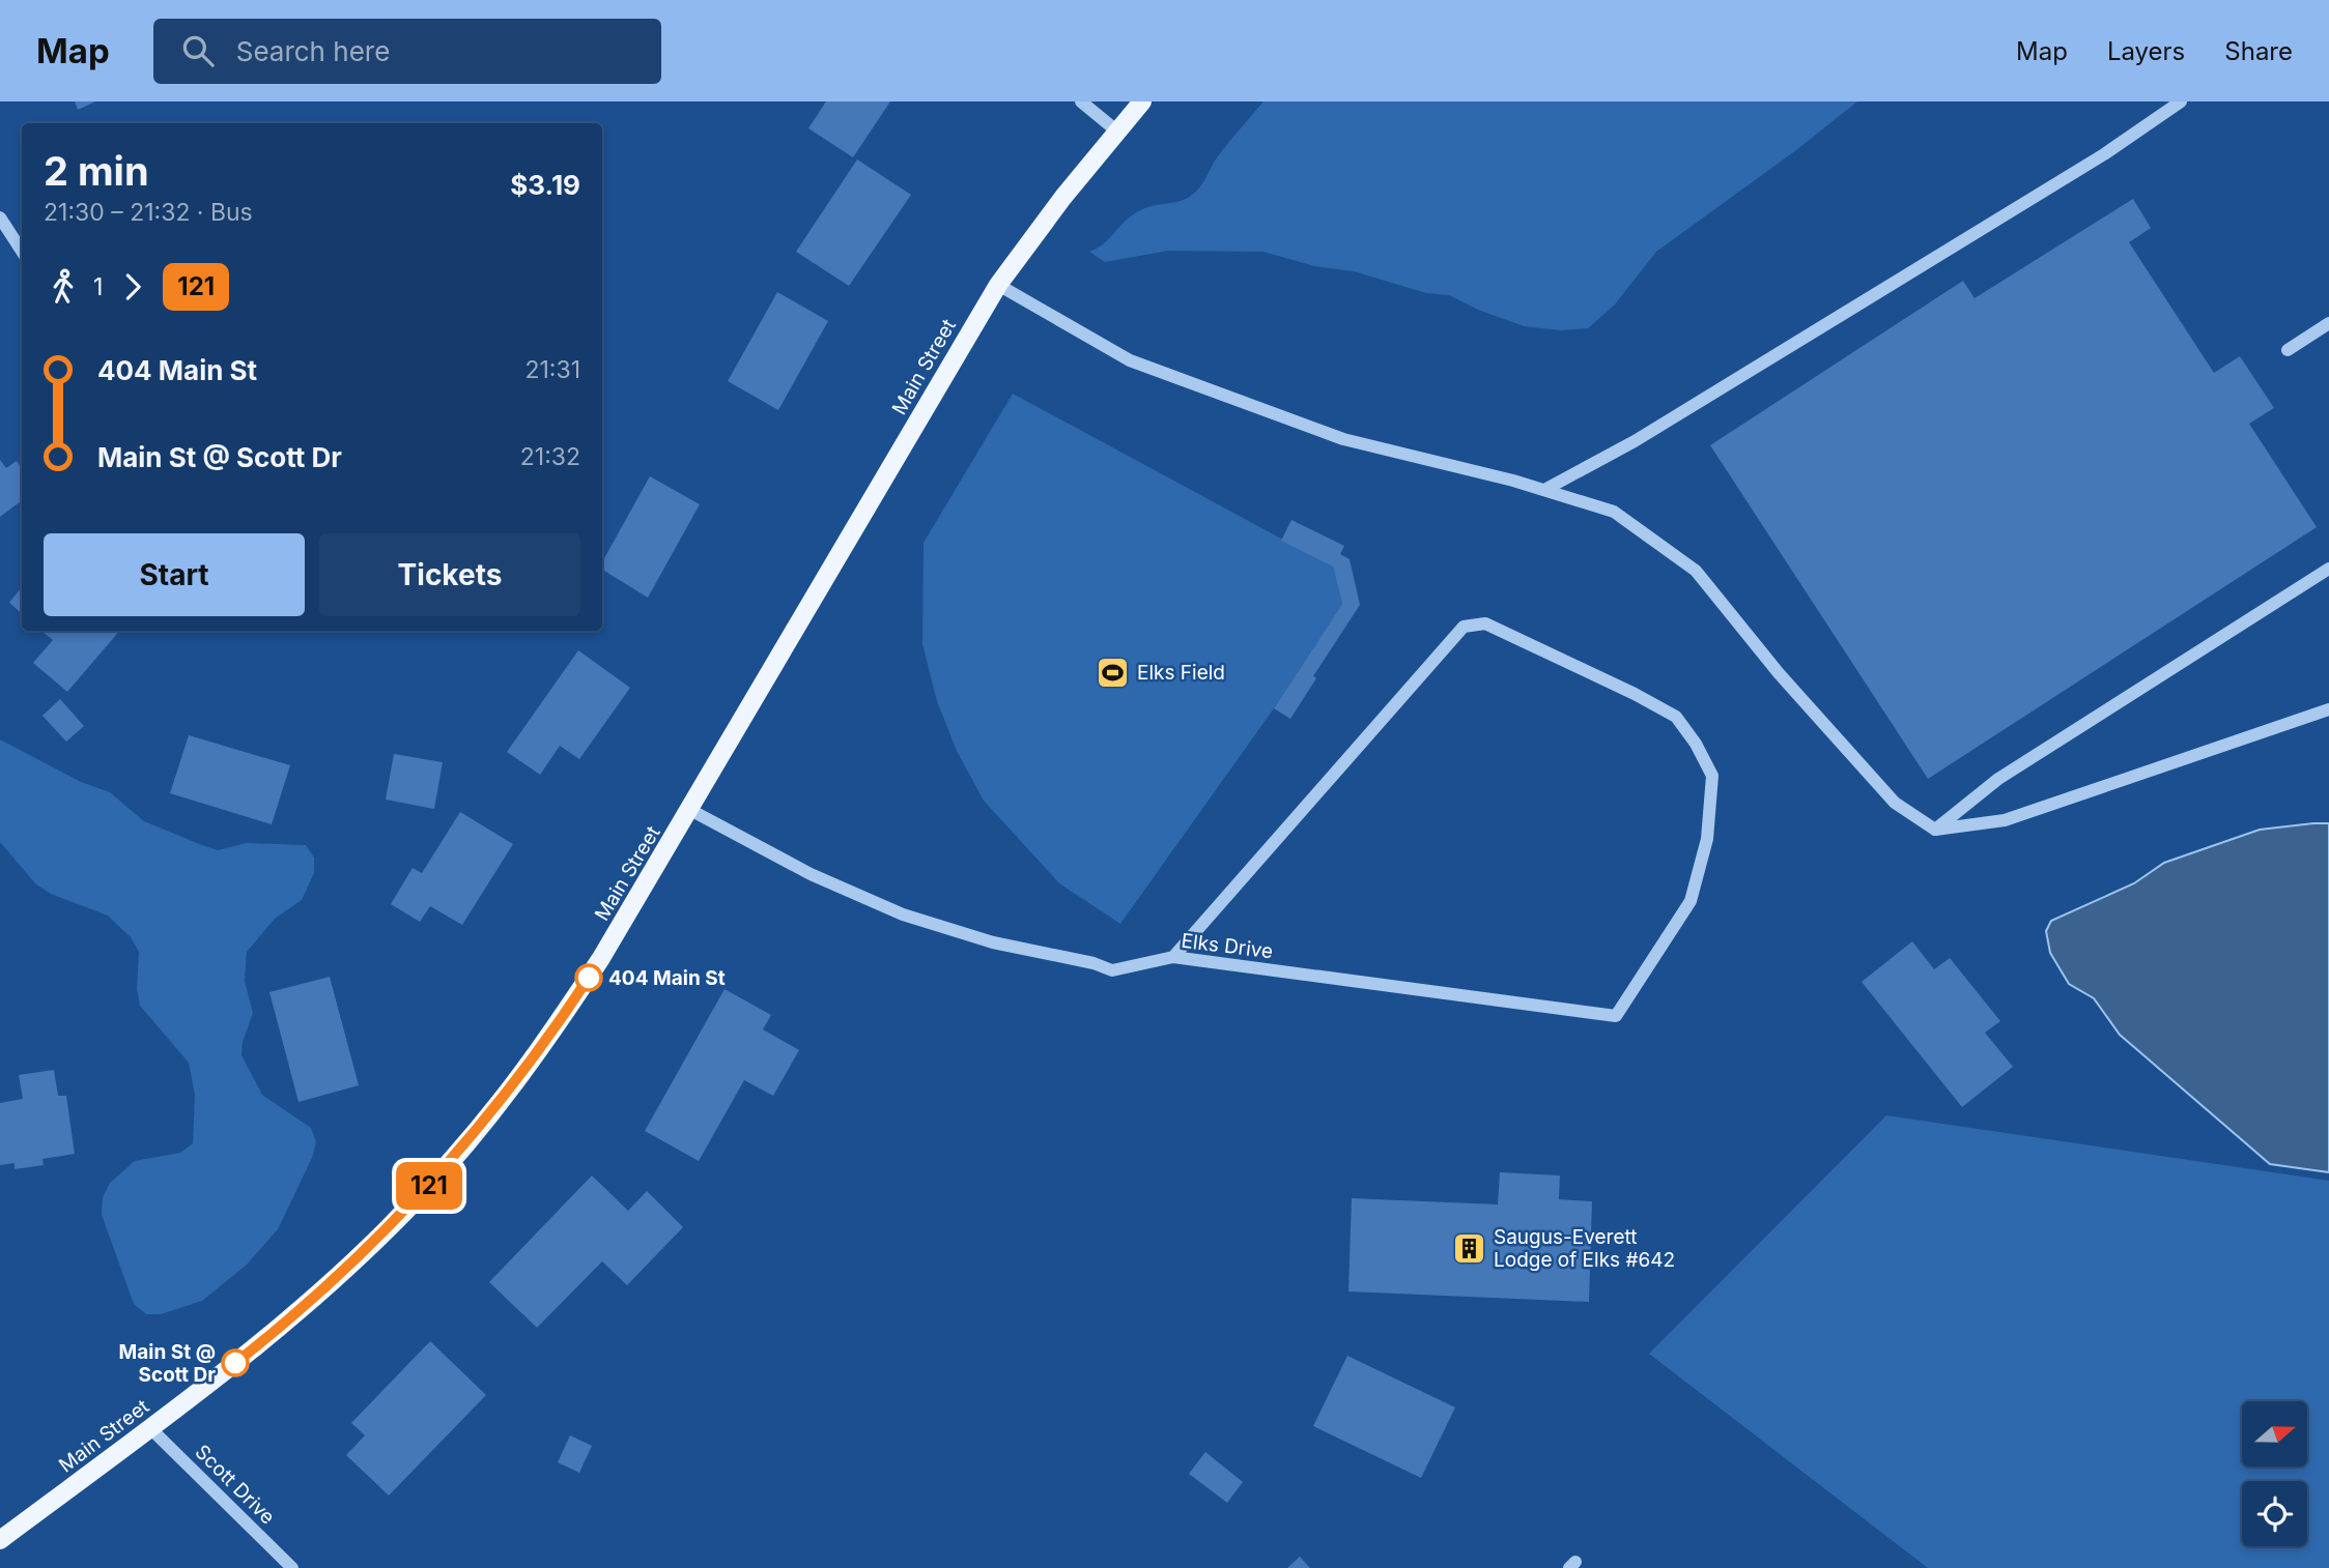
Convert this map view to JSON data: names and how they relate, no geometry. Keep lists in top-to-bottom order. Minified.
{"streets":{"main road":["Main Street"],"street":["Elks Drive","Scott Drive"]},"crossings":[["Main Street","Elks Drive"],["Main Street","Scott Drive"]],"places":{"sports":["Elks Field"],"other":["404 Main St","Main St @ Scott Dr"],"building":["Saugus-Everett Lodge of Elks #642"]},"lines":["bus line 121"],"north":"right","page":{"header":"Map","search":"Search here","nav":["Map","Layers","Share"],"on_map":"121","heading":["2 min","21:30 – 21:32 · Bus","$3.19"],"legs":["1","121"],"list":[{"name":"404 Main St","value":"21:31"},{"name":"Main St @ Scott Dr","value":"21:32"}],"buttons":["Start","Tickets"]}}
